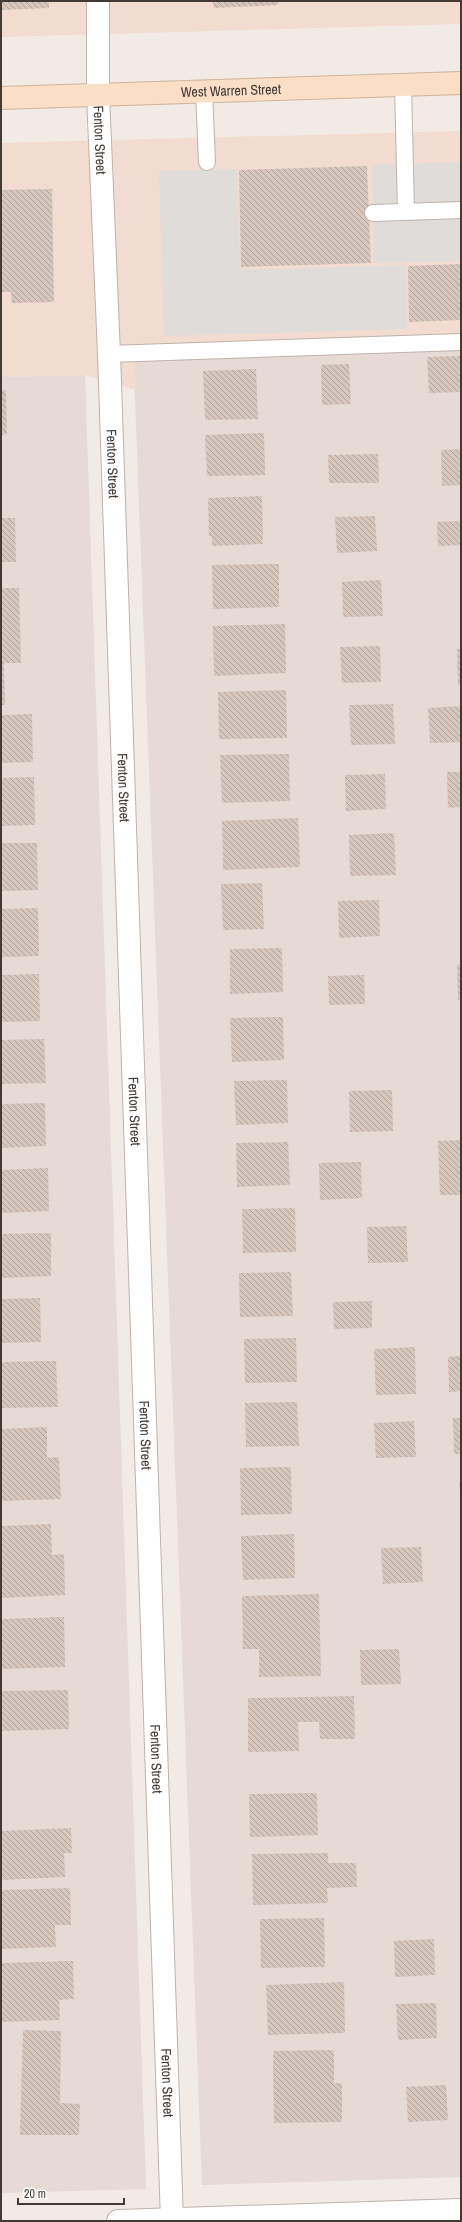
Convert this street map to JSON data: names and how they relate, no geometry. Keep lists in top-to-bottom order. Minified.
{"streets":{"main road":["West Warren Street"],"street":["Fenton Street"]},"crossings":[["West Warren Street","Fenton Street"]],"scale_bar":"20 m"}
